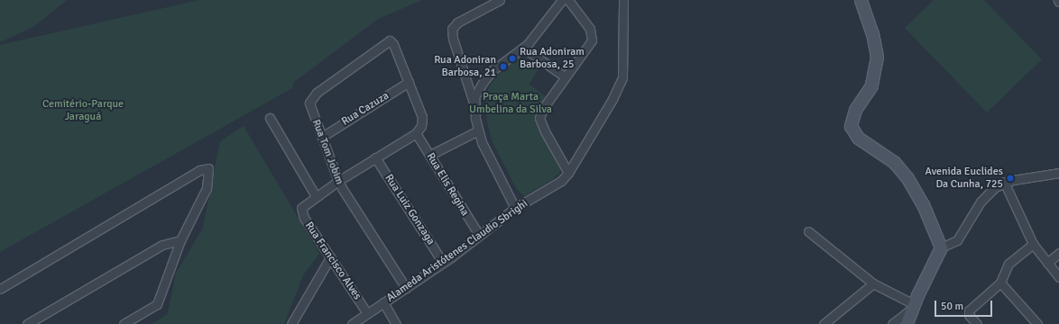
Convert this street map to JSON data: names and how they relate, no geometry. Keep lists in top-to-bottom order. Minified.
{"streets":{"street":["Rua Cazuza","Rua Tom Jobim","Rua Elis Regina","Rua Luiz Gonzaga","Alameda Aristótenes Claudio Sbrighi","Rua Francisco Alves"]},"crossings":[["Rua Cazuza","Rua Tom Jobim"],["Rua Tom Jobim","Alameda Aristótenes Claudio Sbrighi"],["Rua Elis Regina","Alameda Aristótenes Claudio Sbrighi"],["Rua Luiz Gonzaga","Alameda Aristótenes Claudio Sbrighi"],["Alameda Aristótenes Claudio Sbrighi","Rua Francisco Alves"]],"parks":["Praça Marta Umbelina da Silva","Cemitério-Parque Jaraguá"],"places":["Rua Adoniram Barbosa, 25","Rua Adoniran Barbosa, 21","Avenida Euclides Da Cunha, 725"],"scale_bar":"50 m"}
